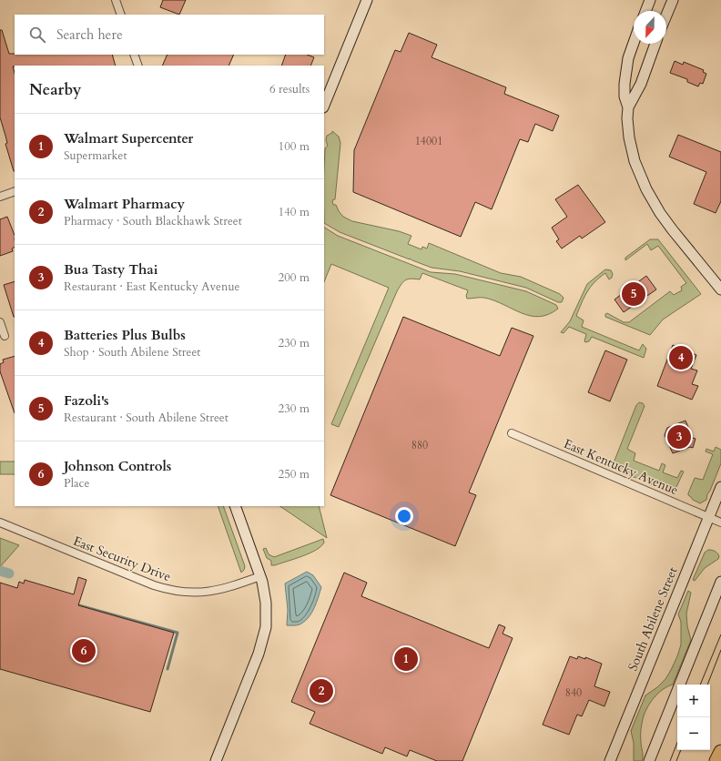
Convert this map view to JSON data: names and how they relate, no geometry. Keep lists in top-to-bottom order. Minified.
{"streets":{"main road":["South Abilene Street"],"street":["East Kentucky Avenue","East Security Drive"]},"crossings":[["East Kentucky Avenue","South Abilene Street"]],"house_numbers":["14001","880","840"],"north":"bottom","page":{"search":"Search here","heading":["Nearby","6 results"],"list":[{"mark":"1","name":"Walmart Supercenter","note":"Supermarket","value":"100 m"},{"mark":"2","name":"Walmart Pharmacy","note":"Pharmacy · South Blackhawk Street","value":"140 m"},{"mark":"3","name":"Bua Tasty Thai","note":"Restaurant · East Kentucky Avenue","value":"200 m"},{"mark":"4","name":"Batteries Plus Bulbs","note":"Shop · South Abilene Street","value":"230 m"},{"mark":"5","name":"Fazoli's","note":"Restaurant · South Abilene Street","value":"230 m"},{"mark":"6","name":"Johnson Controls","note":"Place","value":"250 m"}],"pins":["5","4","3","6","1","2"],"map_buttons":["+","−"]}}
